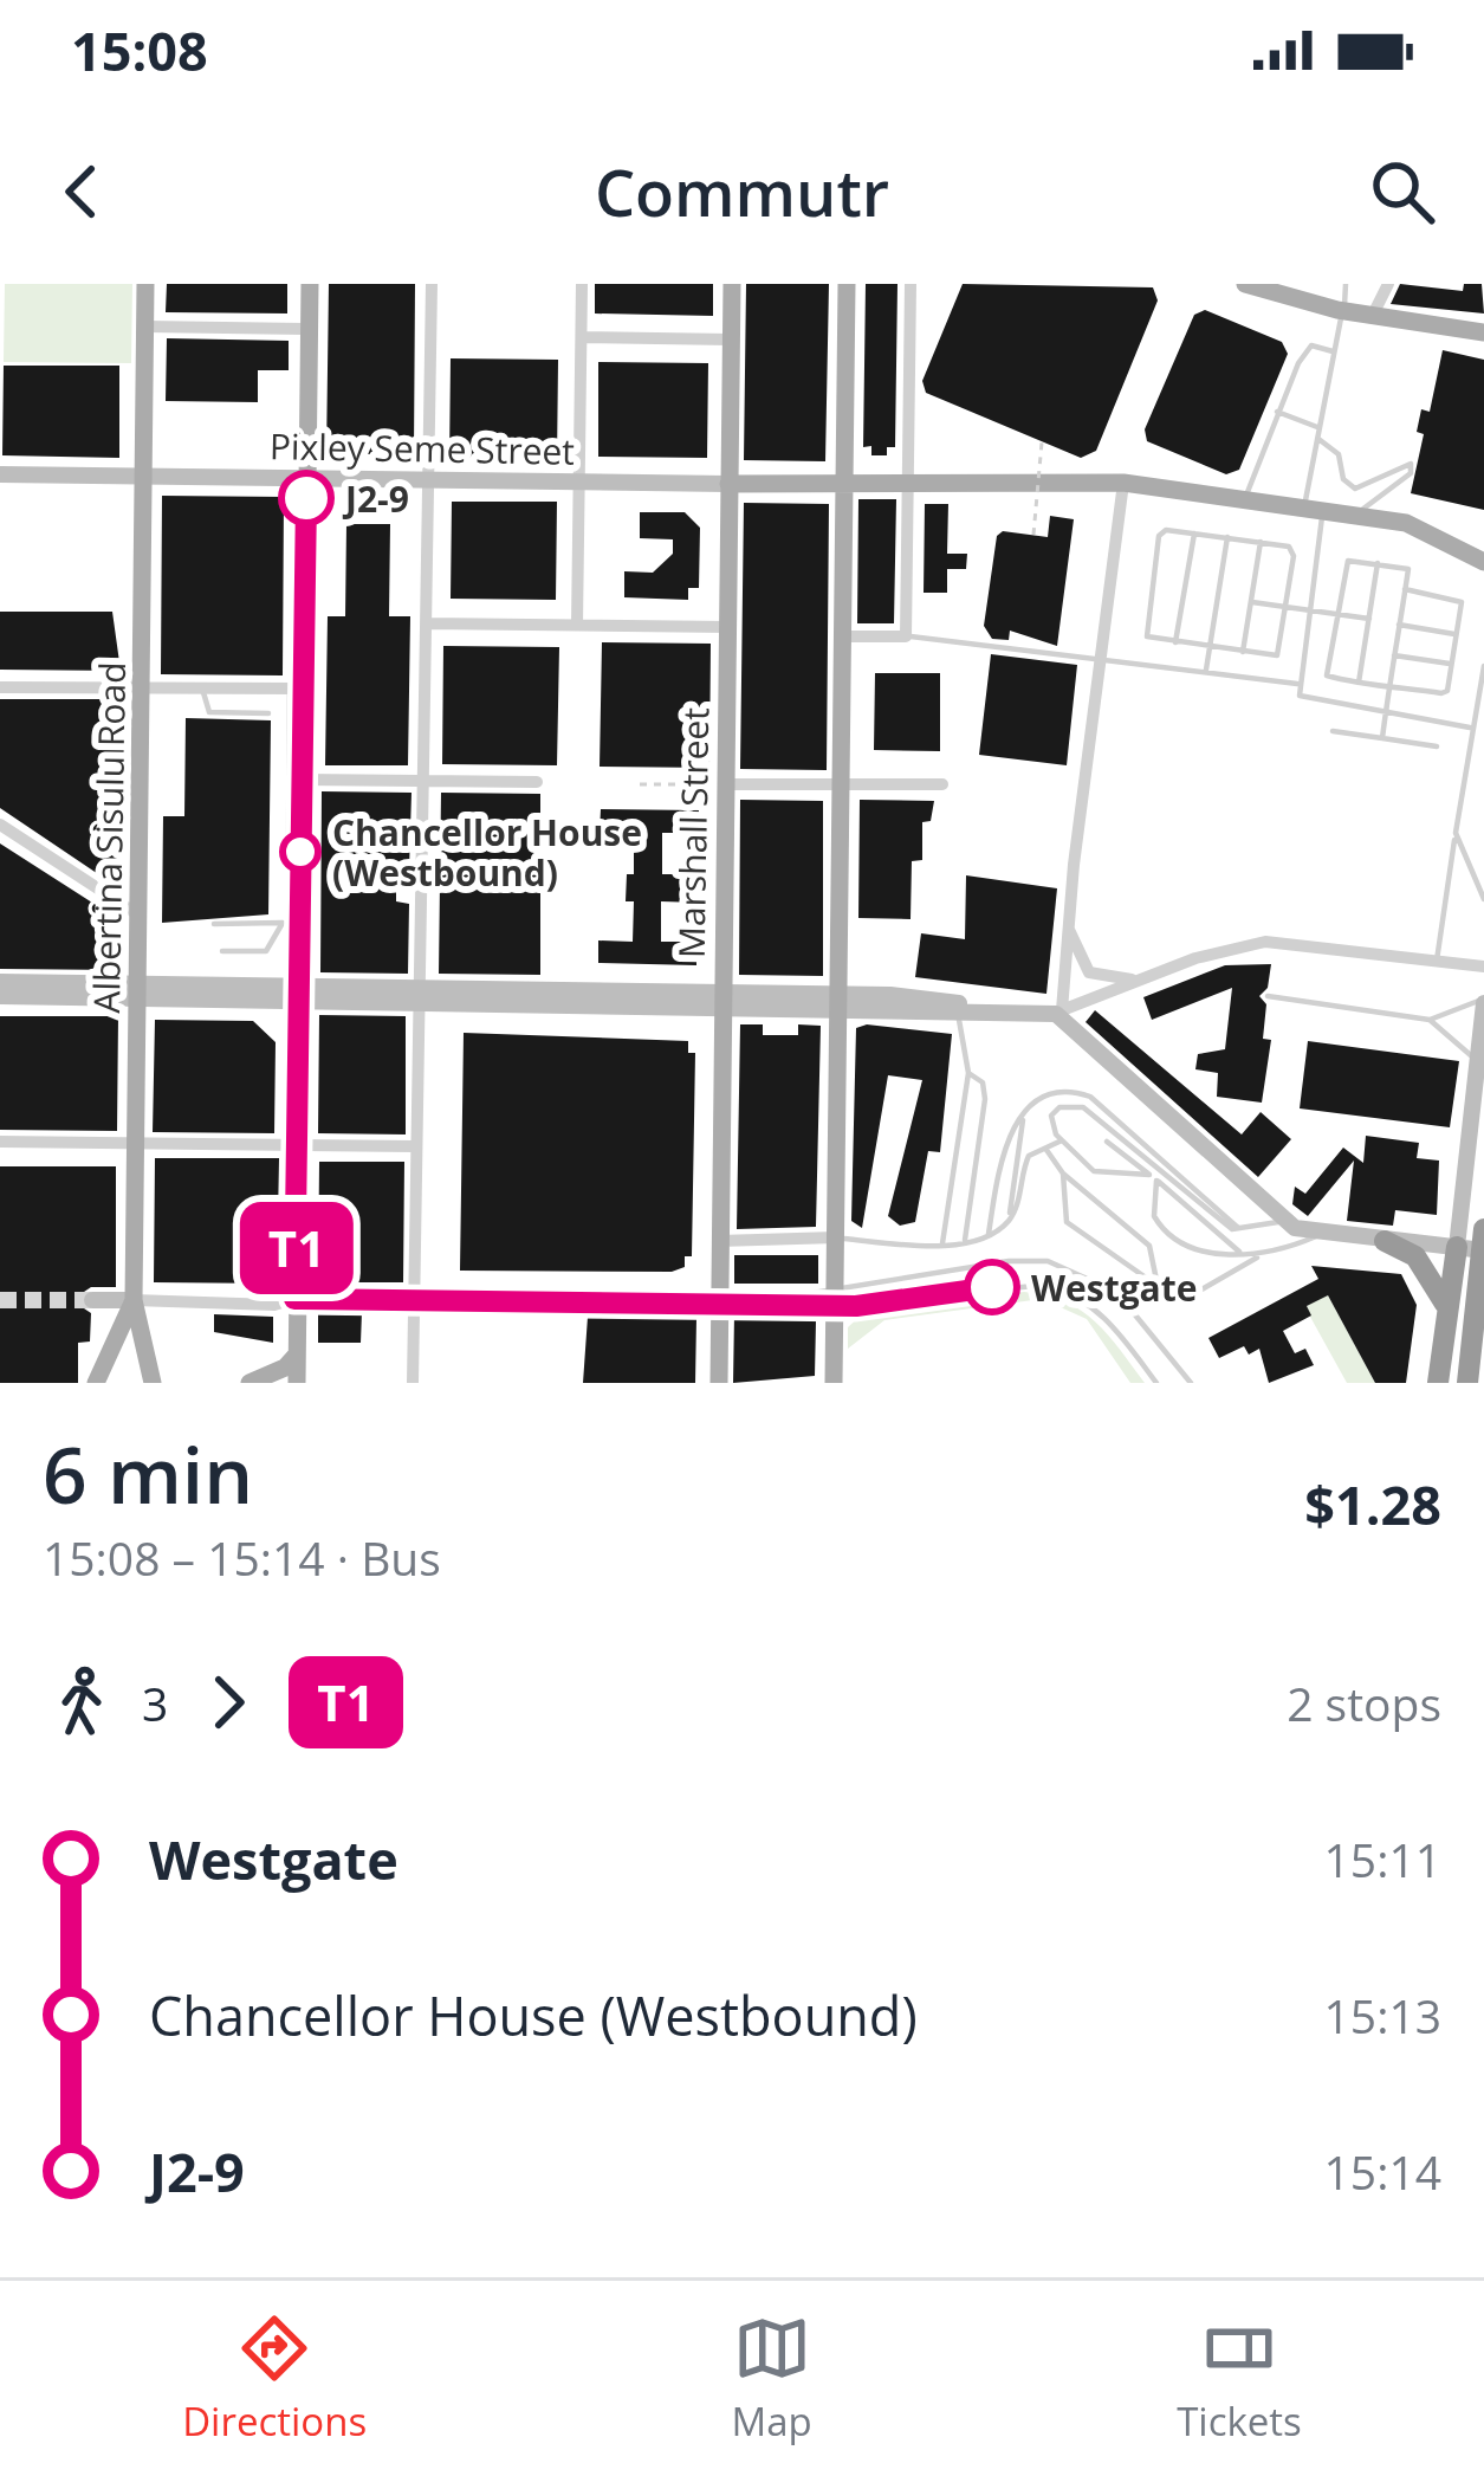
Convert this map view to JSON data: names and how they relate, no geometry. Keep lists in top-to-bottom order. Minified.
{"streets":{"main road":["Pixley Seme Street","Marshall Street","Albertina Sisulu Road"]},"crossings":[["Pixley Seme Street","Marshall Street"],["Pixley Seme Street","Albertina Sisulu Road"]],"places":["J2-9","Chancellor House (Westbound)","Westgate"],"lines":["bus line T1"],"page":{"status":"15:08","header":"Commutr","on_map":"T1","heading":["6 min","15:08 – 15:14 · Bus","$1.28"],"legs":["3","T1","2 stops"],"list":[{"name":"Westgate","value":"15:11"},{"name":"Chancellor House (Westbound)","value":"15:13"},{"name":"J2-9","value":"15:14"}],"tabs":["Directions","Map","Tickets"]}}
